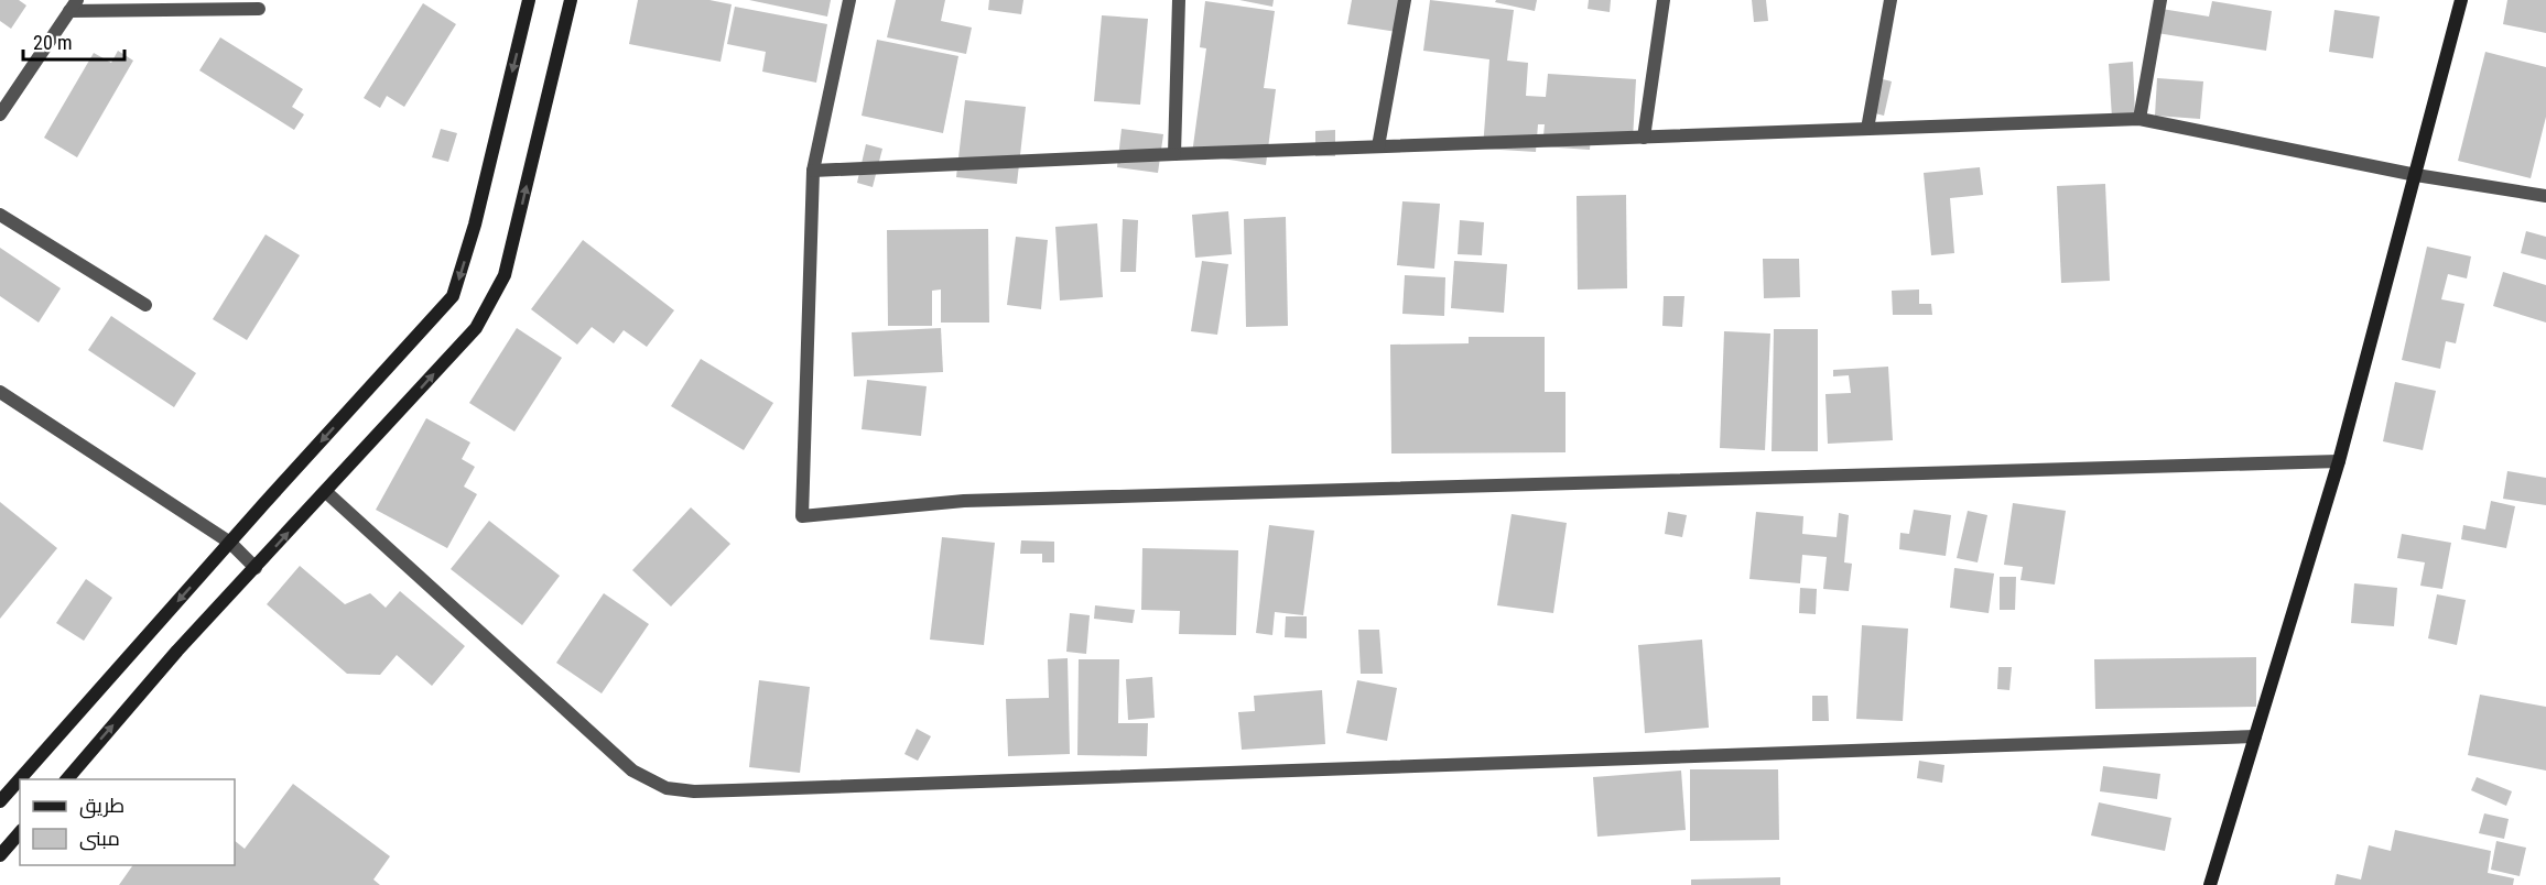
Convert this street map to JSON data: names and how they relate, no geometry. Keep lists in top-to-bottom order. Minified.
{"legend":["طريق","مبنى"],"scale_bar":"20 m"}
